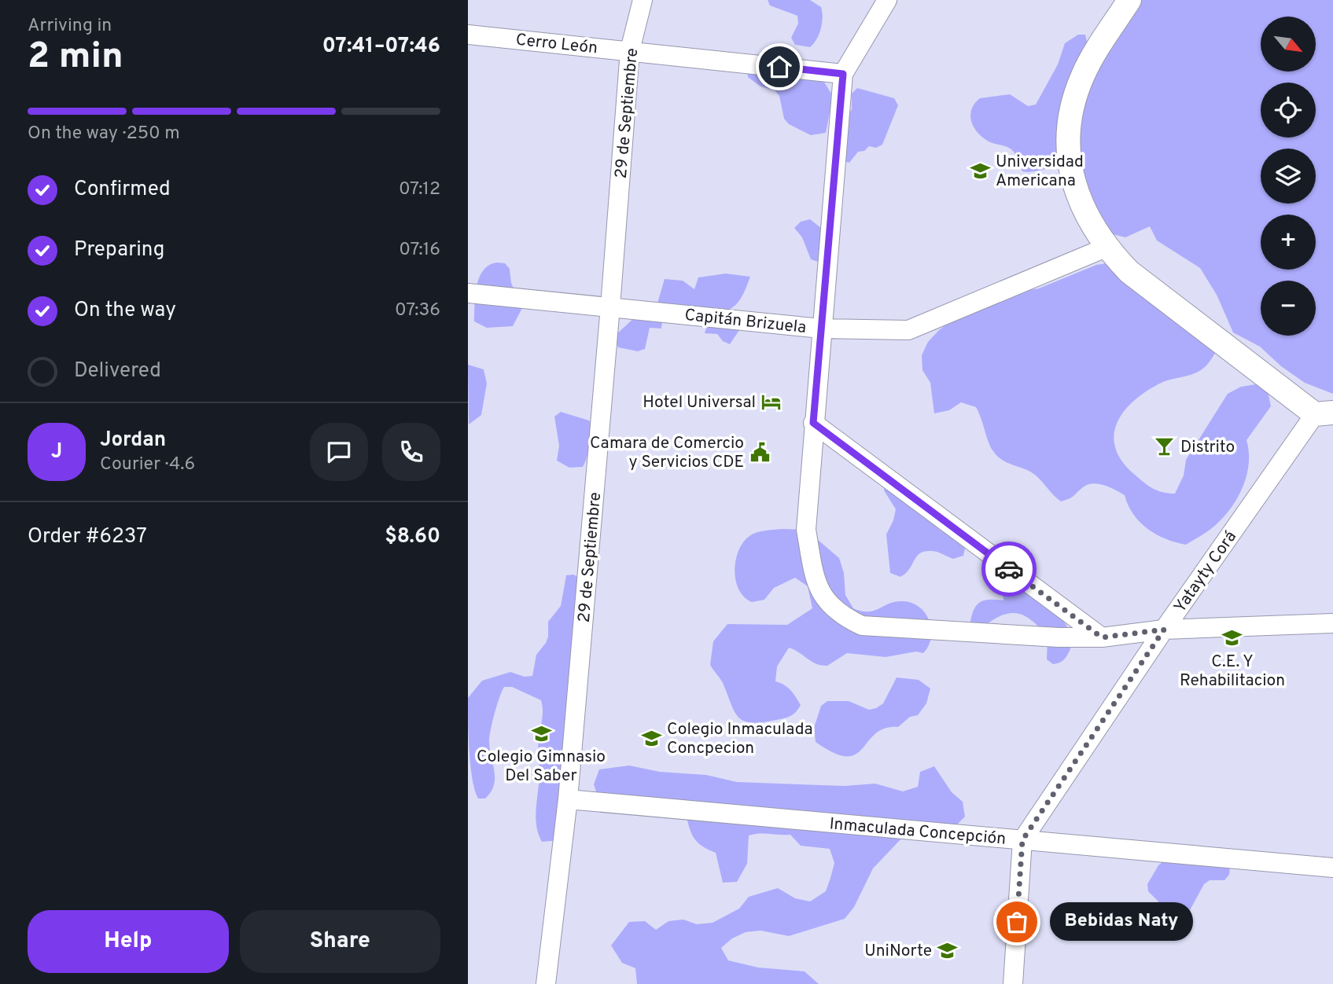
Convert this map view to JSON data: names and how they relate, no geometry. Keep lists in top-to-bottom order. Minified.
{"streets":{"street":["Cerro León","29 de Septiembre","Capitán Brizuela","Yatayty Corá","Inmaculada Concepción"]},"crossings":[["Cerro León","29 de Septiembre"],["29 de Septiembre","Capitán Brizuela"],["29 de Septiembre","Inmaculada Concepción"],["Yatayty Corá","Inmaculada Concepción"]],"places":{"school or university":["Universidad Americana","C.E. Y Rehabilitacion","Colegio Gimnasio Del Saber","Colegio Inmaculada Concpecion","UniNorte"],"hotel":["Hotel Universal"],"bar":["Distrito"],"public building":["Camara de Comercio y Servicios CDE"],"other":["Bebidas Naty"]},"north":"bottom right","page":{"heading":["2 min","Arriving in","07:41–07:46"],"panel":["Jordan","Courier · 4.6","Order #6237","$8.60"],"map_buttons":["+","−"],"bar":"On the way · 250 m","list":[["Confirmed","07:12"],["Preparing","07:16"],["On the way","07:36"],"Delivered"],"round":"J","buttons":["Help","Share"],"bubble":"Bebidas Naty"}}
